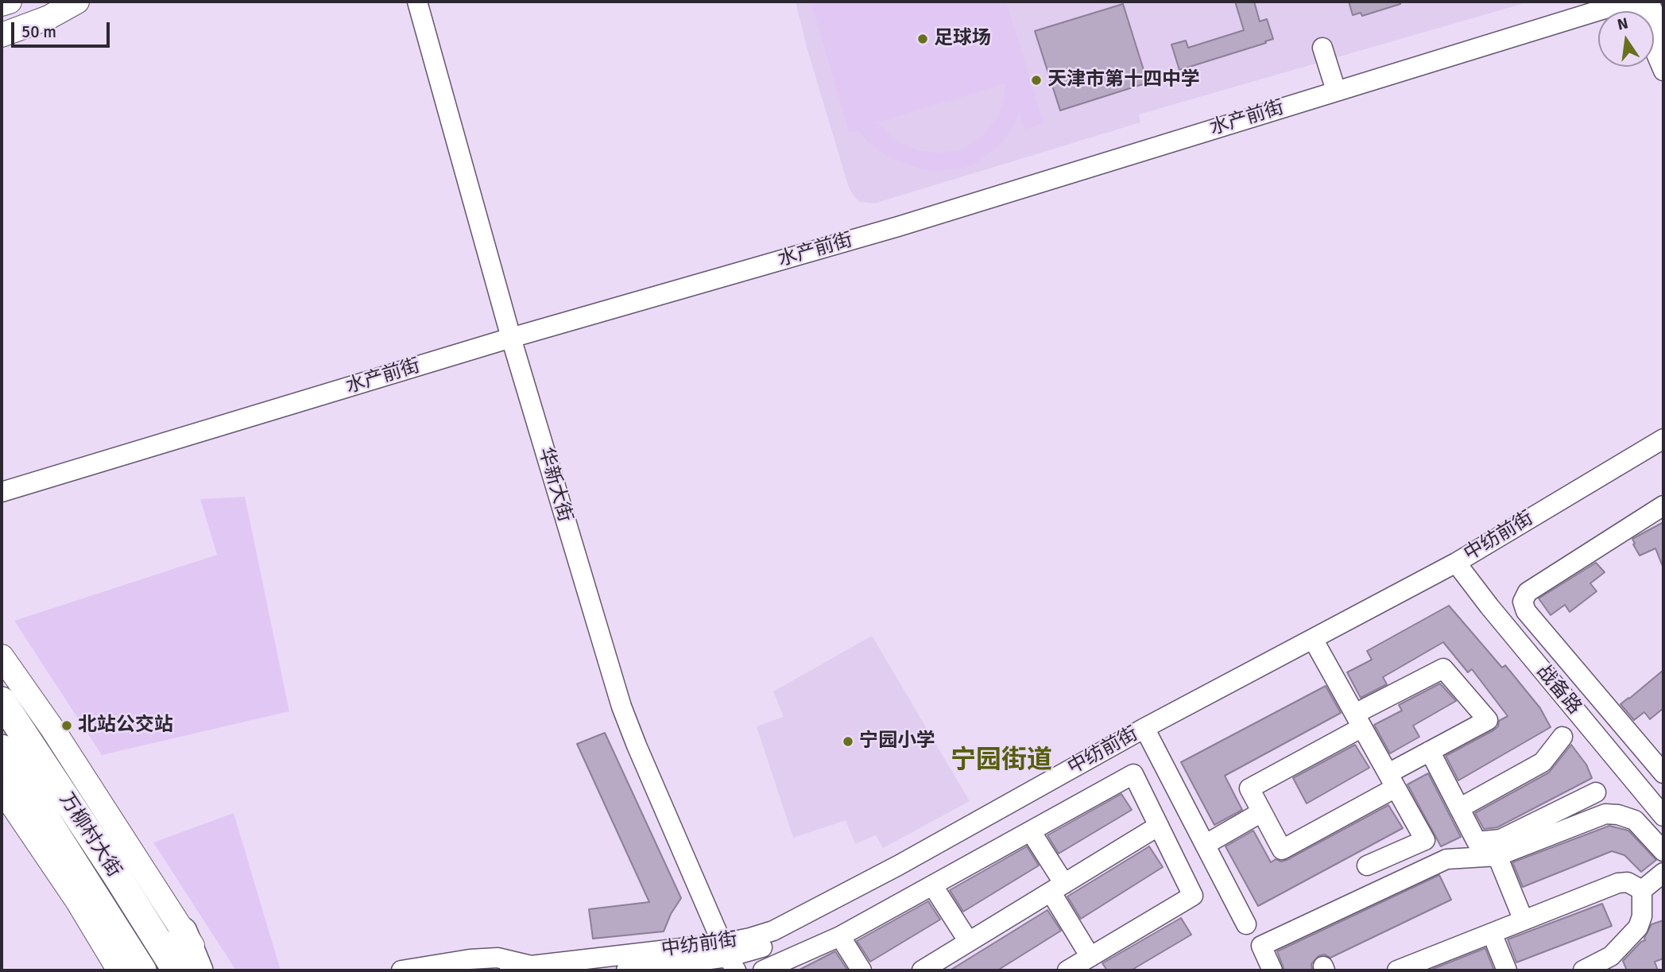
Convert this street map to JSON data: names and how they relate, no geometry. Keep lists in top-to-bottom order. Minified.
{"streets":{"highway":["万柳村大街"],"street":["水产前街","华新大街","中纺前街","战备路"]},"crossings":[["水产前街","华新大街"],["华新大街","中纺前街"],["中纺前街","战备路"]],"districts":["宁园街道"],"places":["足球场","天津市第十四中学","北站公交站","宁园小学"],"scale_bar":"50 m","north":"top"}
